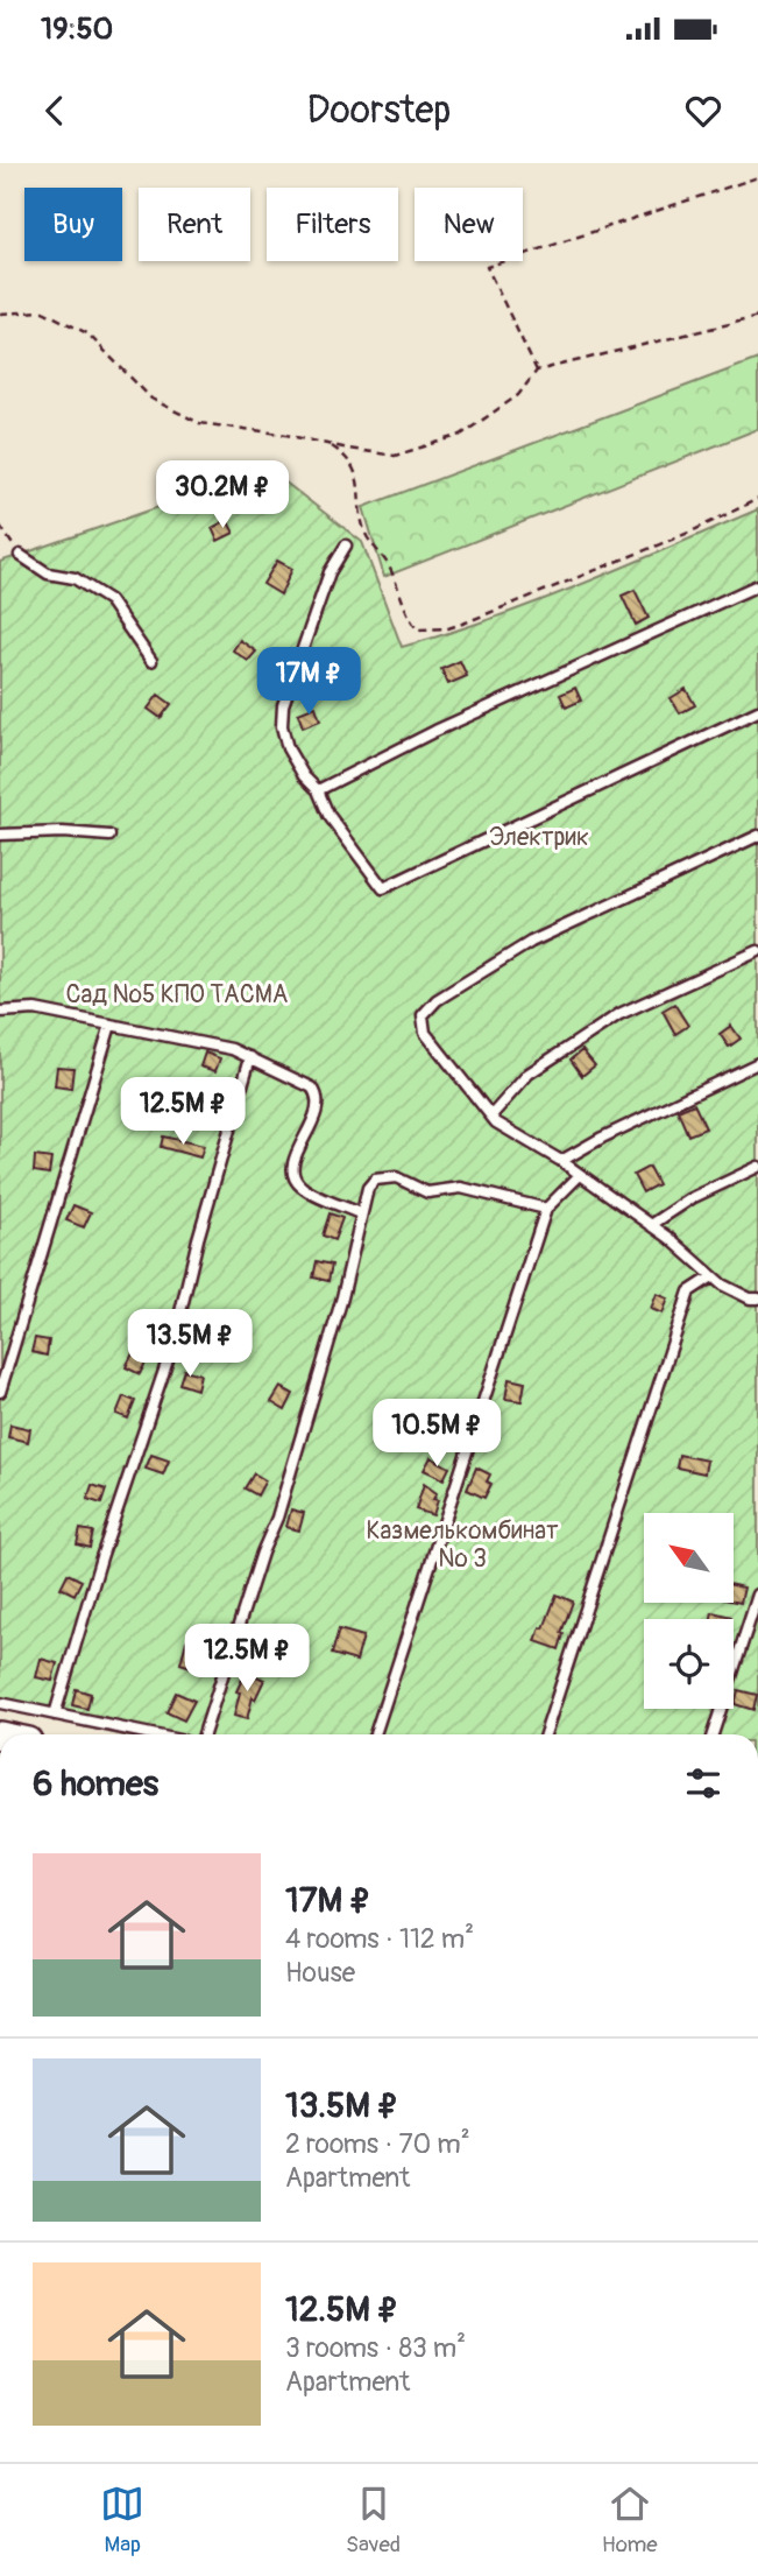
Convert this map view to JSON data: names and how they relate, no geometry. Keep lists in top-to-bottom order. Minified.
{"parks":["Электрик","Сад №5 КПО ТАСМА","Казмелькомбинат № 3"],"north":"top left","page":{"status":"19:50","header":"Doorstep","chip":["Buy","Rent","Filters","New"],"price":["30.2M ₽","17M ₽","12.5M ₽","13.5M ₽","10.5M ₽","12.5M ₽"],"heading":"6 homes","list":[{"name":"17M ₽","note":"4 rooms · 112 m² · House"},{"name":"13.5M ₽","note":"2 rooms · 70 m² · Apartment"},{"name":"12.5M ₽","note":"3 rooms · 83 m² · Apartment"}],"tabs":["Map","Saved","Home"]}}
